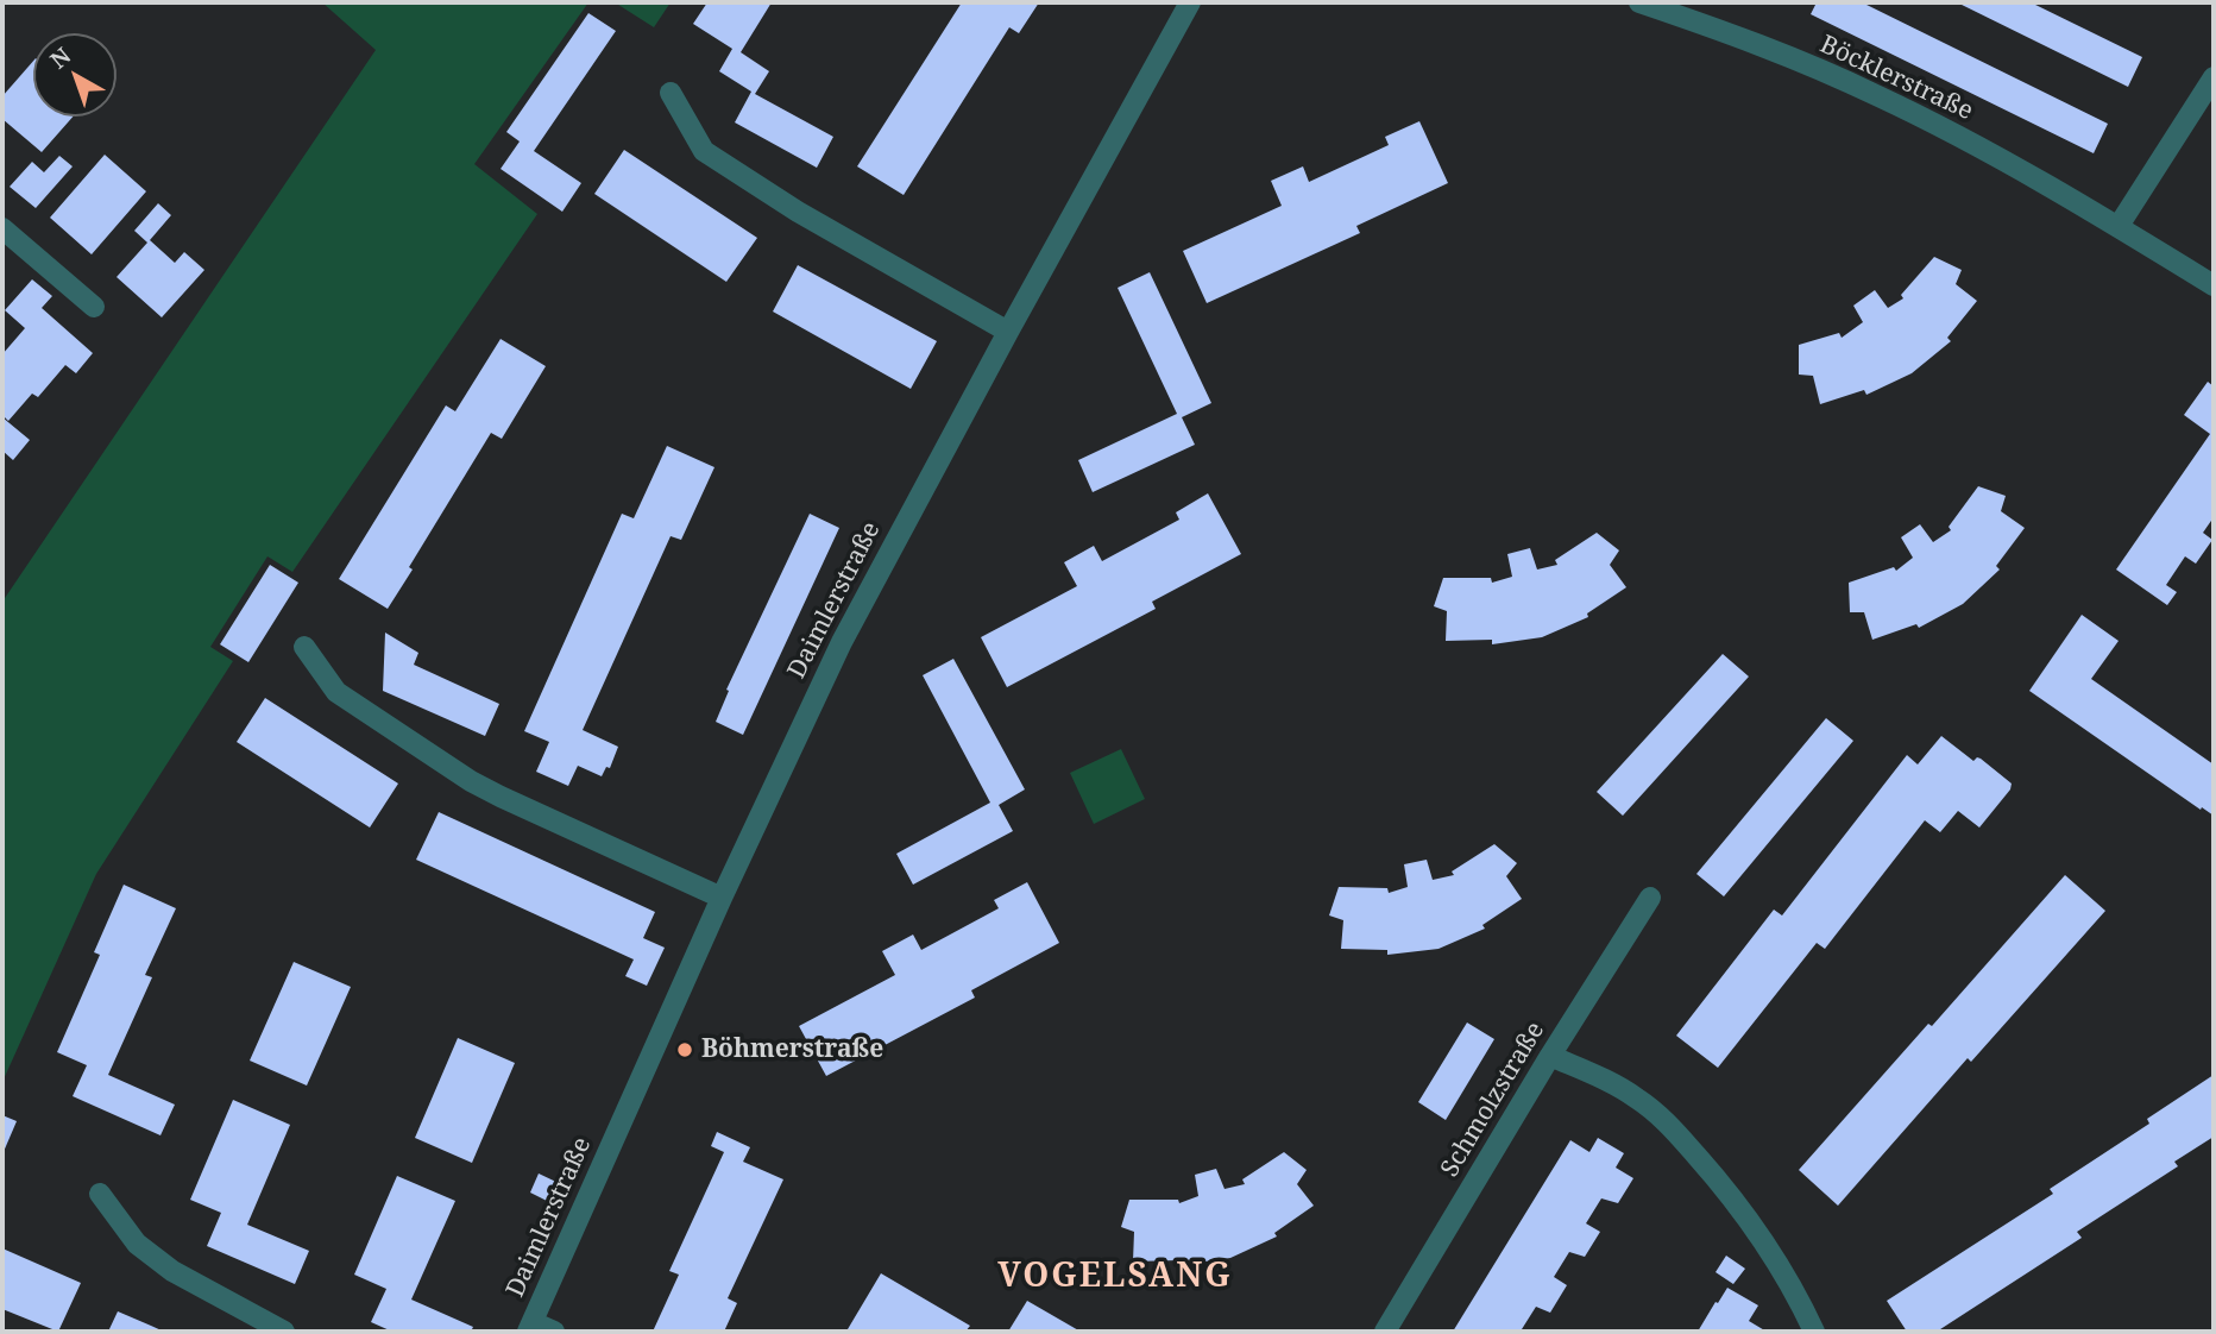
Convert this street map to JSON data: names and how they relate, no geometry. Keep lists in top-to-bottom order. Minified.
{"streets":{"street":["Böcklerstraße","Daimlerstraße","Schmolzstraße"]},"districts":["VOGELSANG"],"places":["Böhmerstraße"],"north":"top left"}
